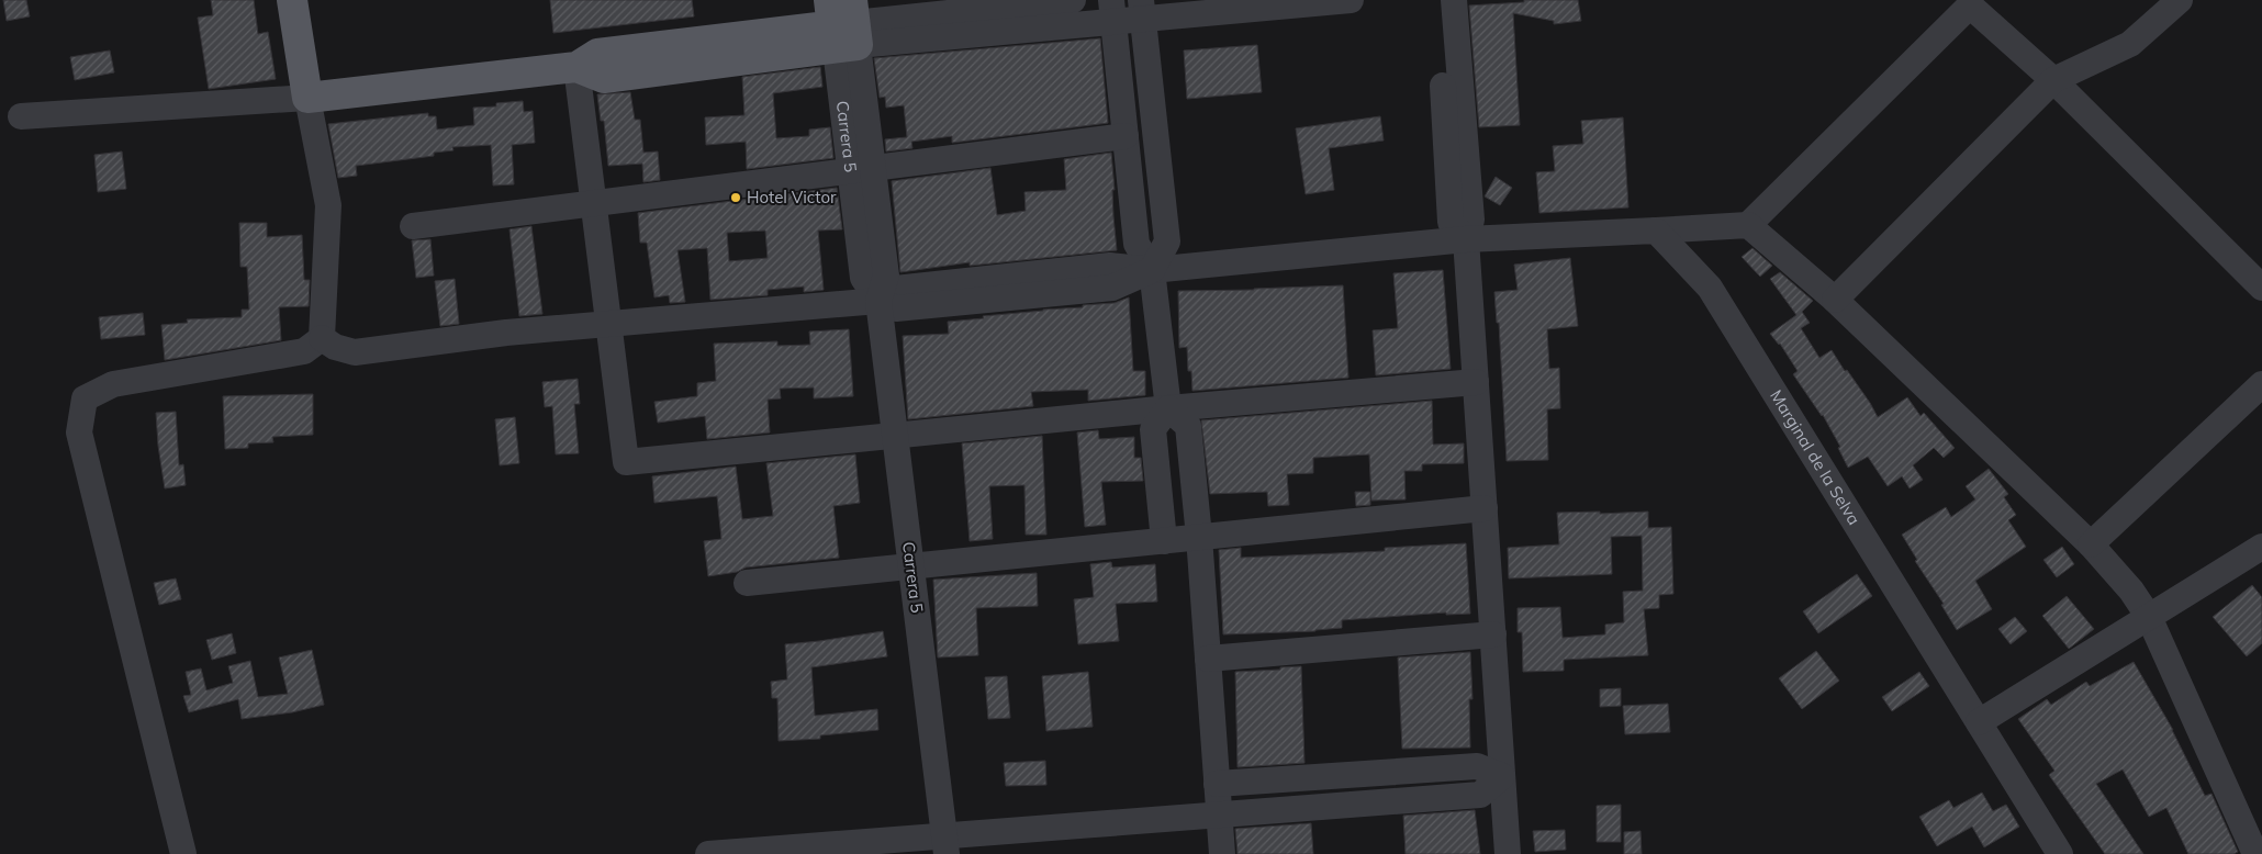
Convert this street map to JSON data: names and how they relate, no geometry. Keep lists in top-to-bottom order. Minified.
{"streets":{"street":["Carrera 5","Marginal de la Selva"]},"places":["Hotel Victor"]}
